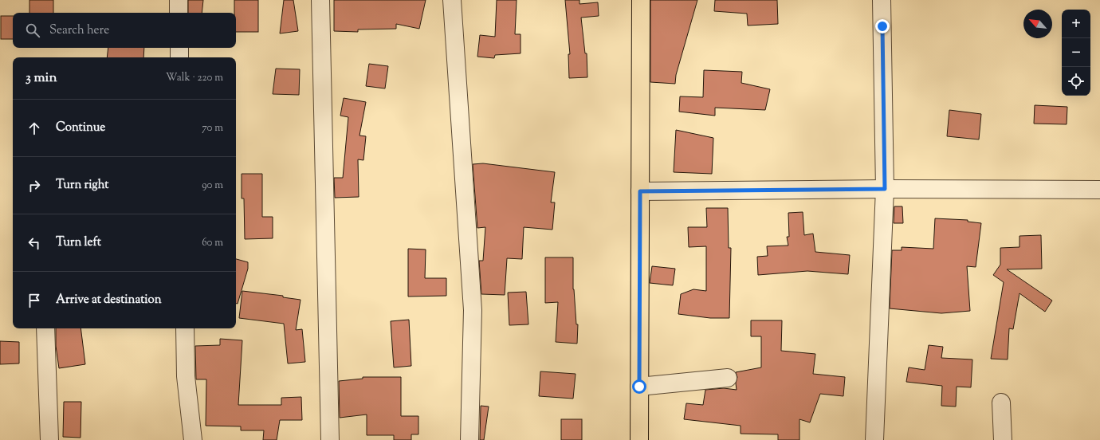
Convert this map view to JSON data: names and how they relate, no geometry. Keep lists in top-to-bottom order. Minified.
{"north":"top left","page":{"map_buttons":["+","−"],"search":"Search here","heading":["3 min","Walk · 220 m"],"list":[["Continue","70 m"],["Turn right","90 m"],["Turn left","60 m"],"Arrive at destination"]}}
